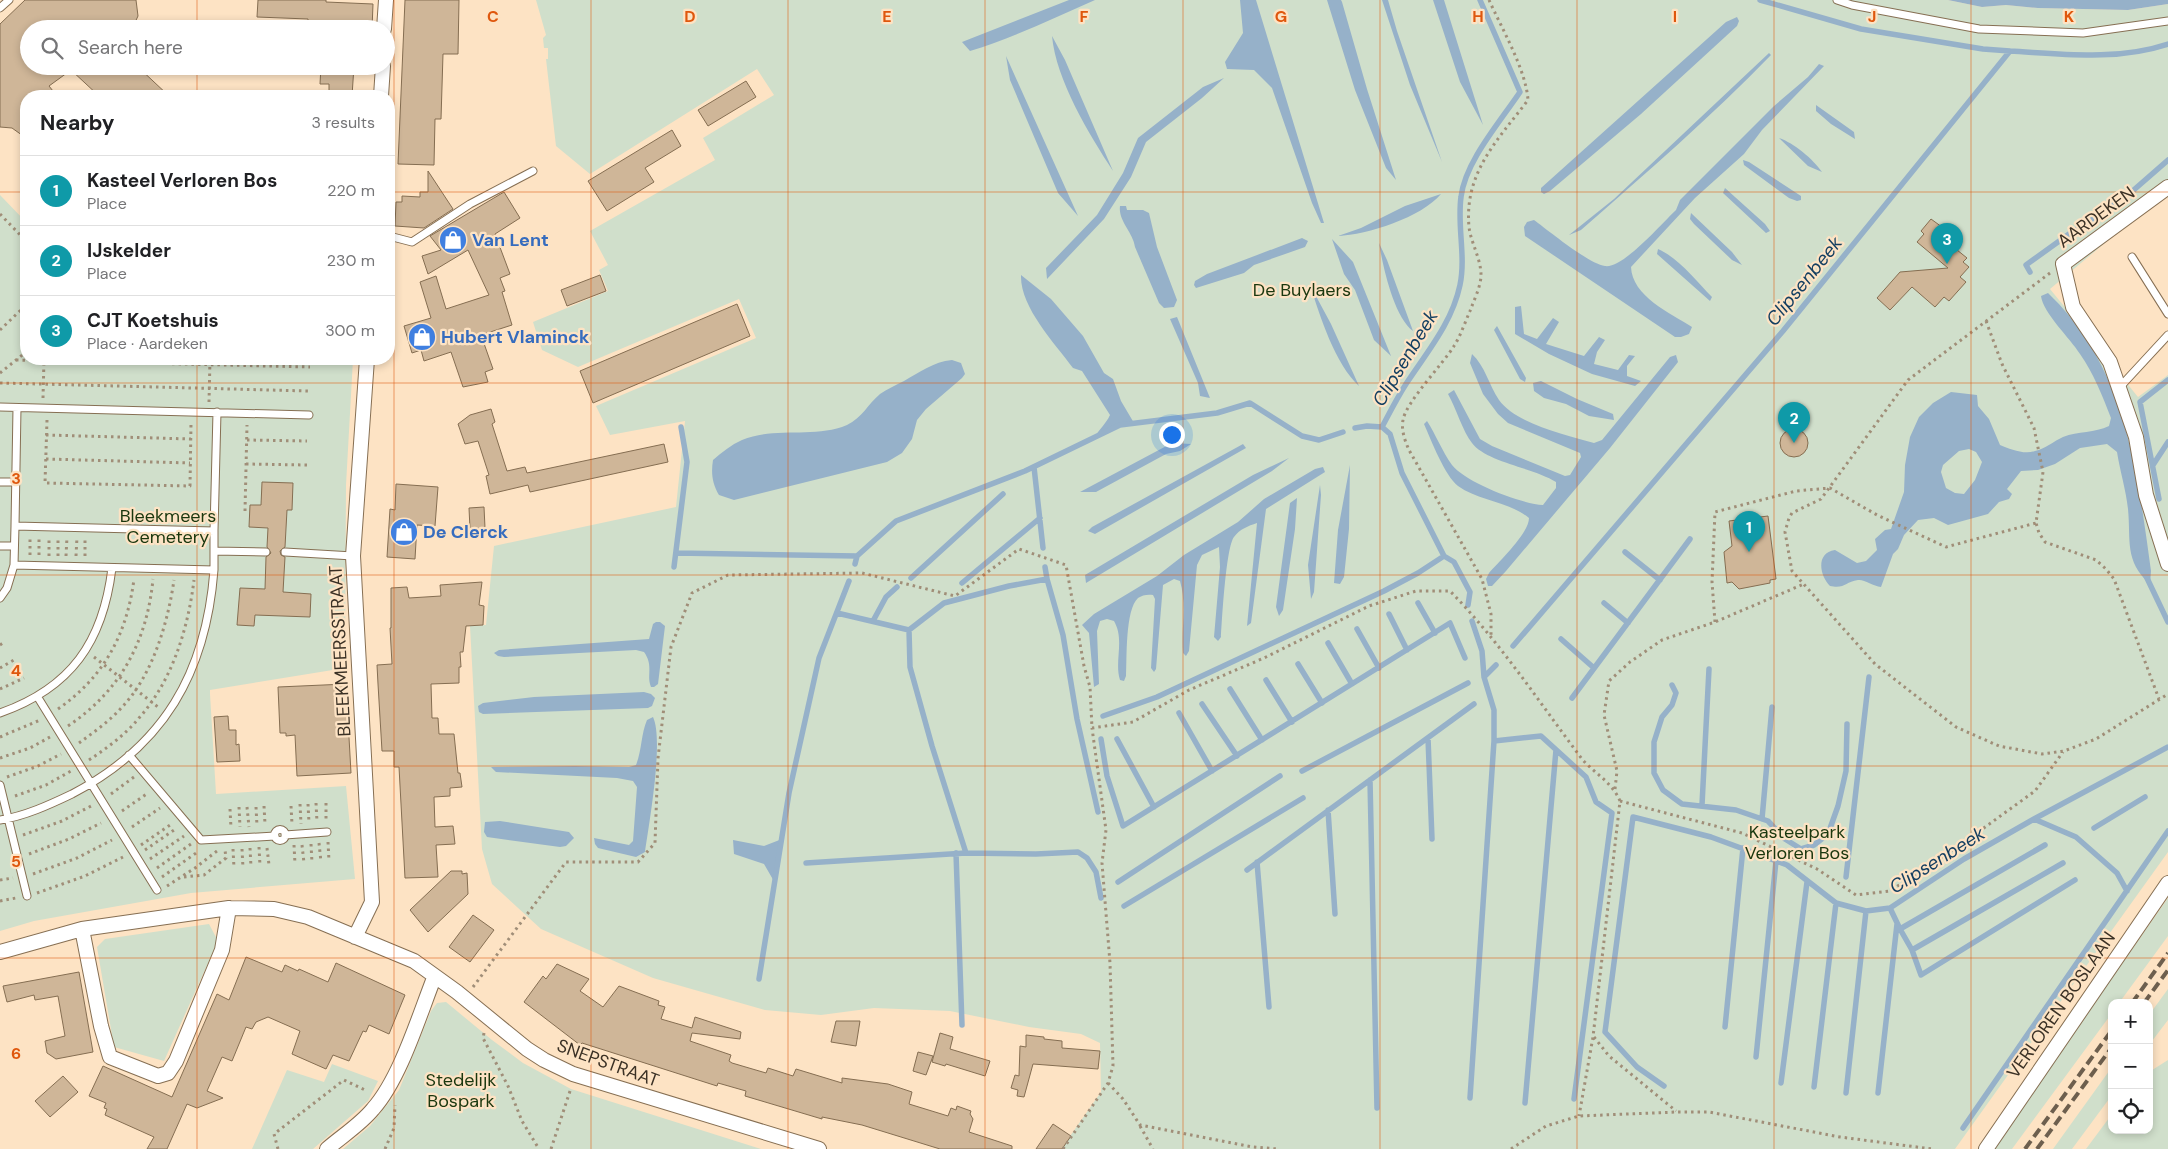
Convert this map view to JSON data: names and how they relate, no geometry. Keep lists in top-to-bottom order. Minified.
{"streets":{"street":["AARDEKEN","BLEEKMEERSSTRAAT","VERLOREN BOSLAAN","SNEPSTRAAT"]},"crossings":[["BLEEKMEERSSTRAAT","SNEPSTRAAT"]],"water":["Clipsenbeek"],"parks":["De Buylaers","Bleekmeers Cemetery","Kasteelpark Verloren Bos","Stedelijk Bospark"],"places":{"shop":["Van Lent","Hubert Vlaminck","De Clerck"]},"page":{"search":"Search here","heading":["Nearby","3 results"],"list":[{"mark":"1","name":"Kasteel Verloren Bos","note":"Place","value":"220 m"},{"mark":"2","name":"IJskelder","note":"Place","value":"230 m"},{"mark":"3","name":"CJT Koetshuis","note":"Place · Aardeken","value":"300 m"}],"pins":["3","2","1"],"map_buttons":["+","−"]},"grid":{"columns":["C","D","E","F","G","H","I","J","K"],"rows":["3","4","5","6"]}}
